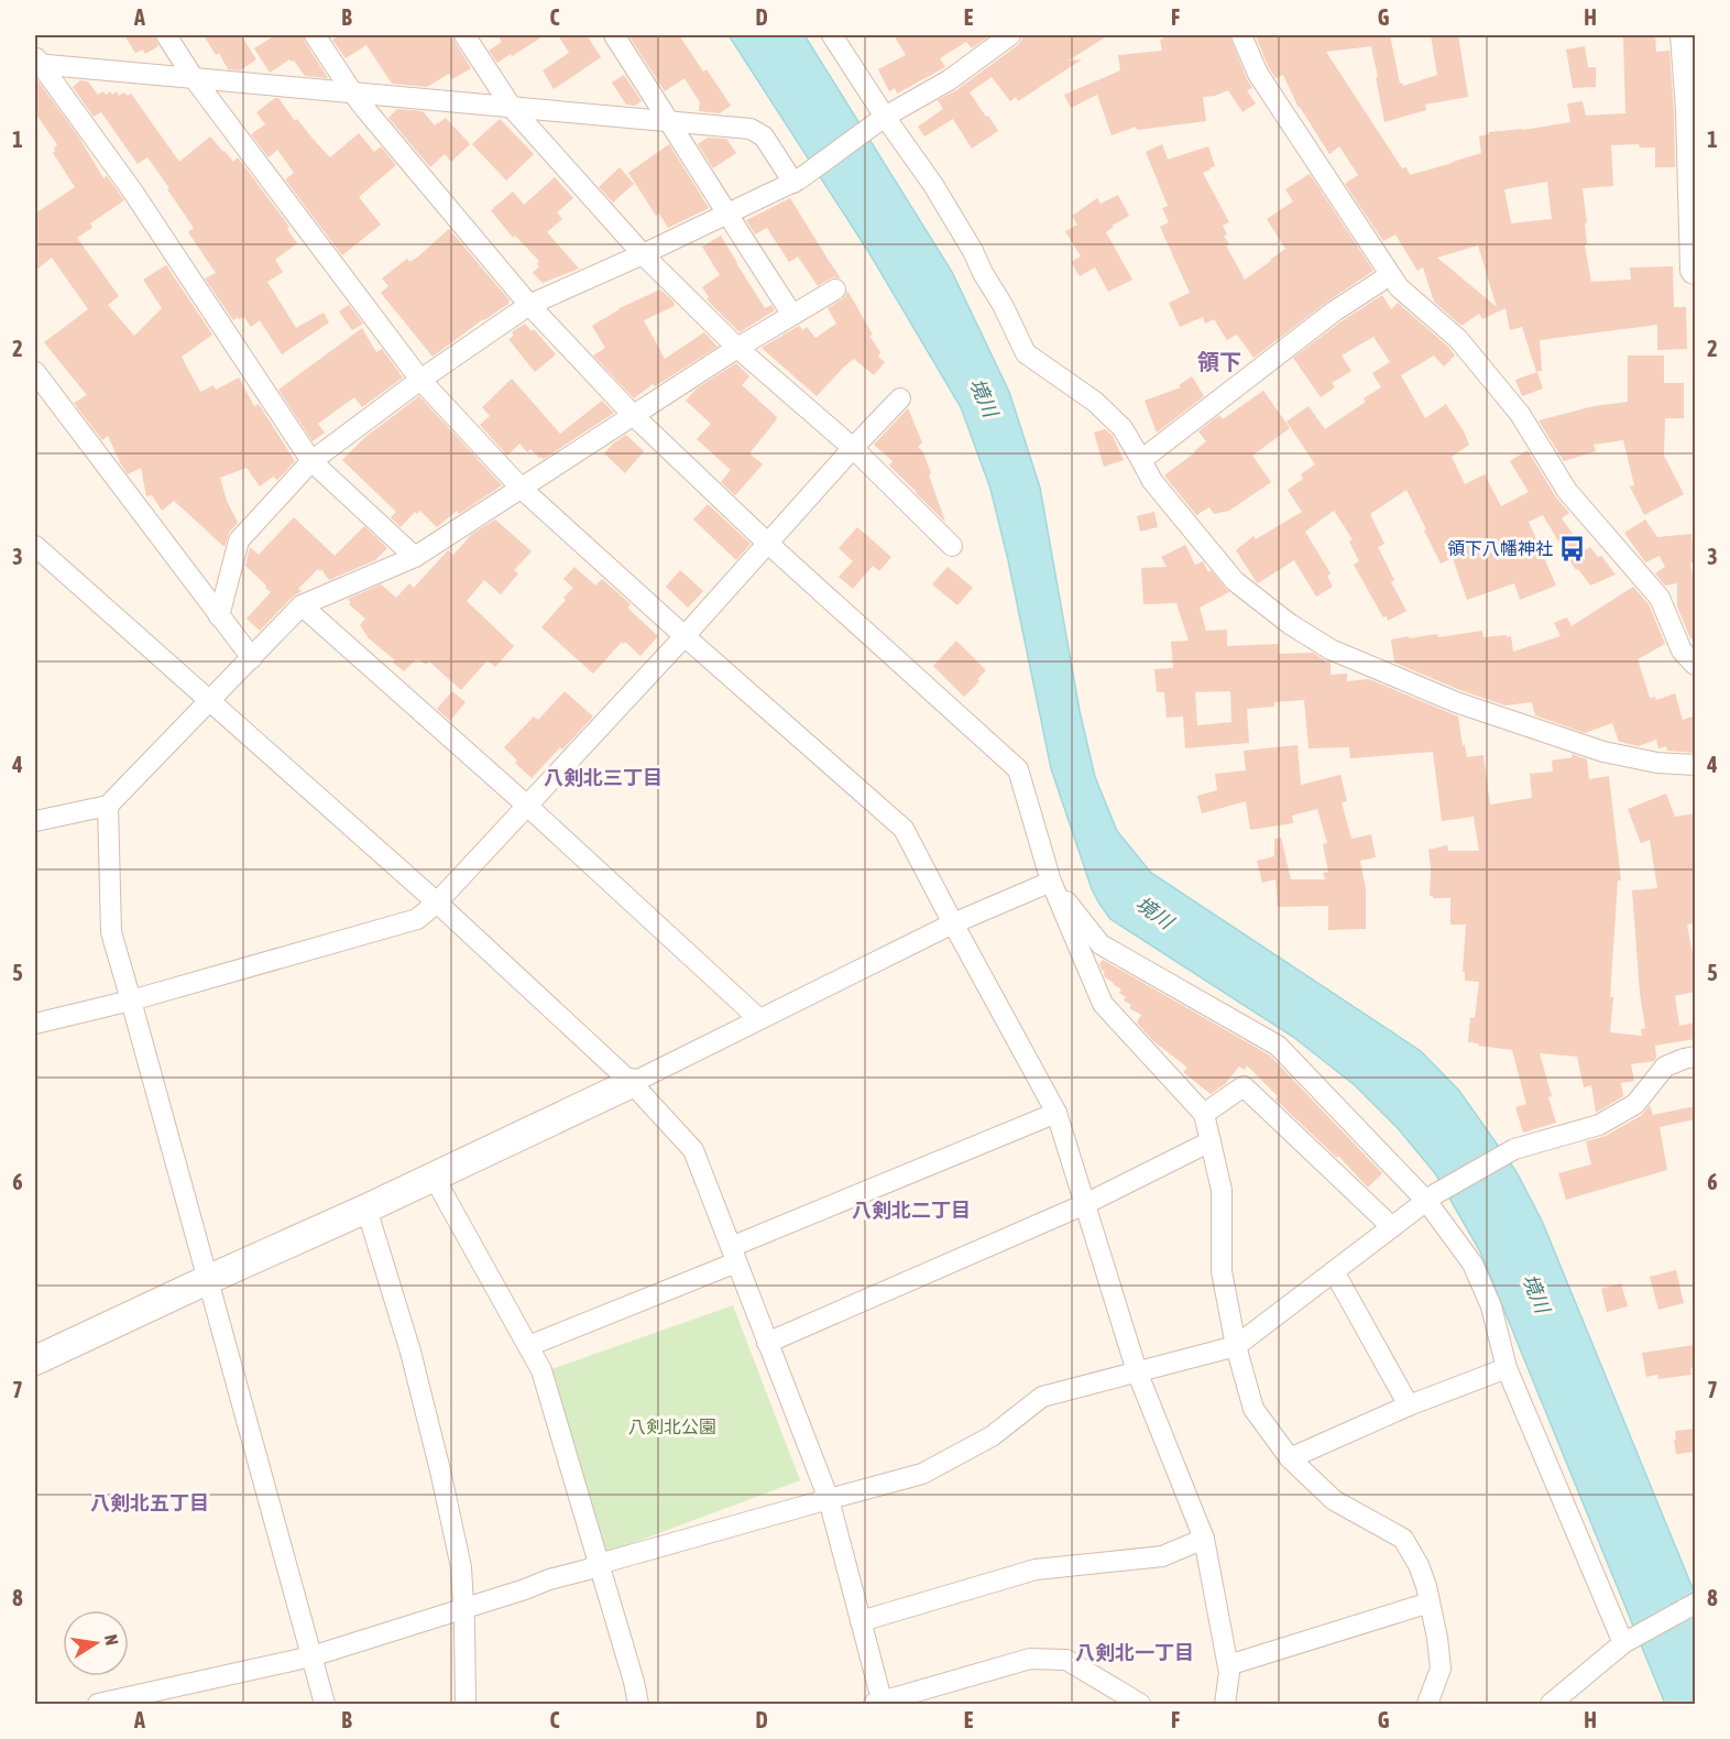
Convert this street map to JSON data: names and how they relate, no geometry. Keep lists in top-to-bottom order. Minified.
{"districts":["領下","八剣北三丁目","八剣北二丁目","八剣北五丁目","八剣北一丁目"],"water":["境川"],"parks":["八剣北公園"],"places":{"bus stop":["領下八幡神社"]},"north":"right","grid":{"columns":["A","B","C","D","E","F","G","H"],"rows":["1","2","3","4","5","6","7","8"]}}
